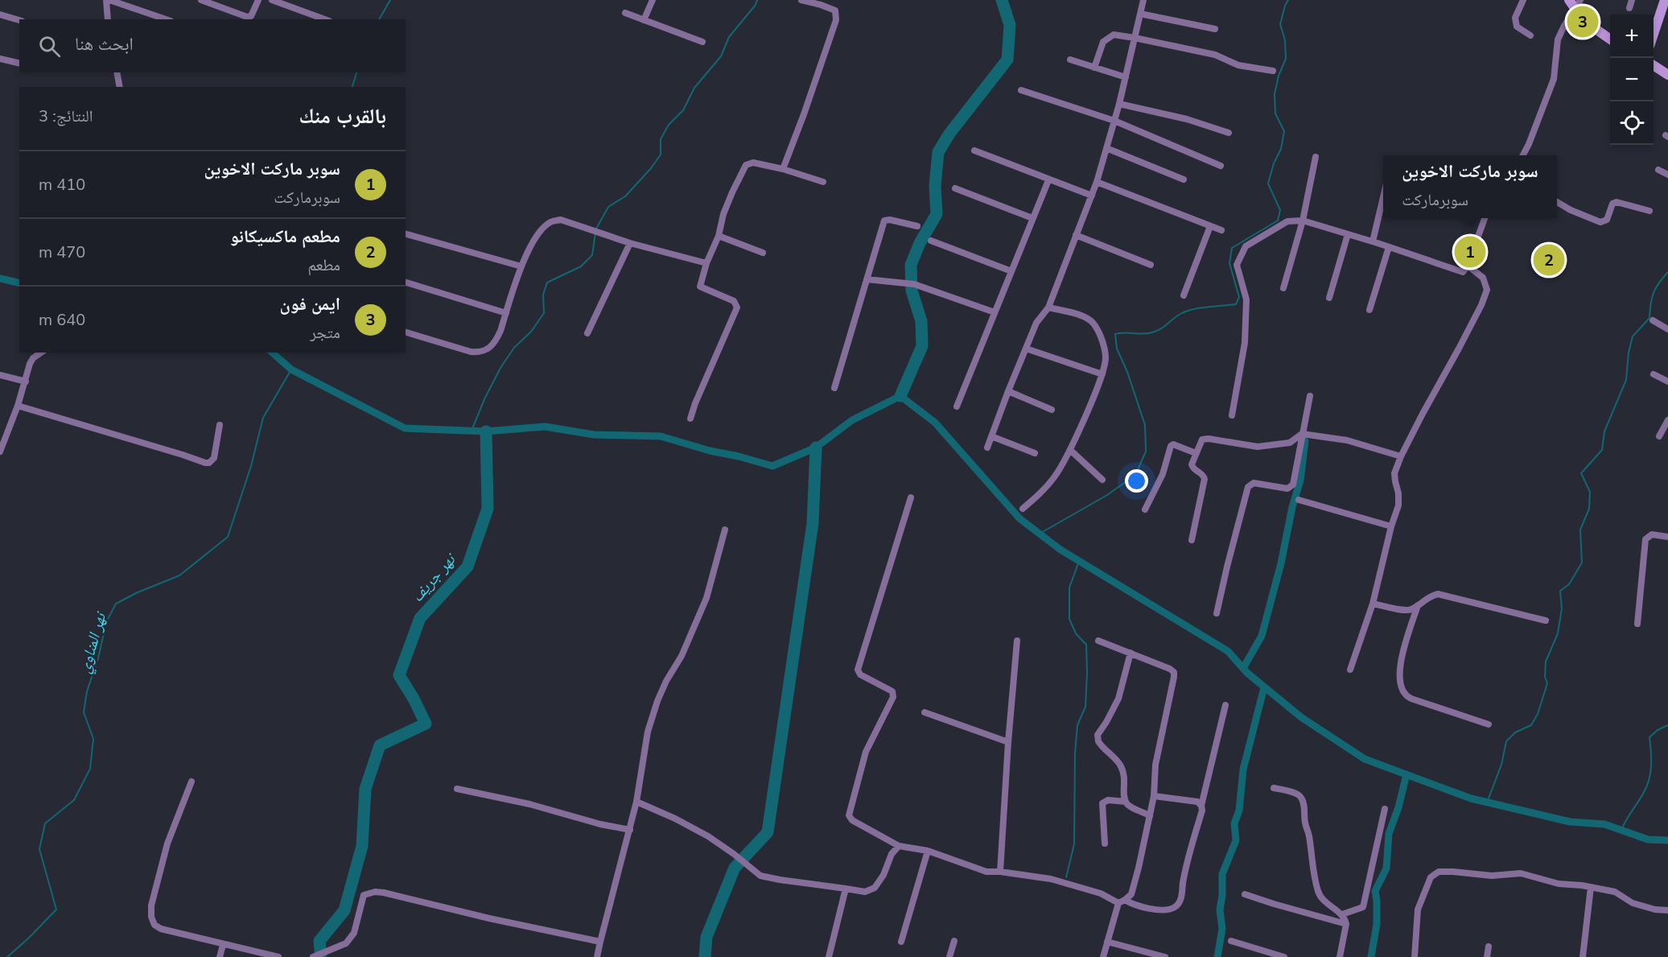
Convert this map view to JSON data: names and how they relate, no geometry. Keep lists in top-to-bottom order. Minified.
{"water":["نهر جريف","نهر المناوي"],"page":{"pins":["3","1","2"],"map_buttons":["+","−"],"search":"ابحث هنا","heading":["بالقرب منك","النتائج: 3"],"list":[{"mark":"1","name":"سوبر ماركت الاخوين","note":"سوبرماركت","value":"410 m"},{"mark":"2","name":"مطعم ماكسيكانو","note":"مطعم","value":"470 m"},{"mark":"3","name":"ايمن فون","note":"متجر","value":"640 m"}],"popup":["سوبر ماركت الاخوين","سوبرماركت"]}}
